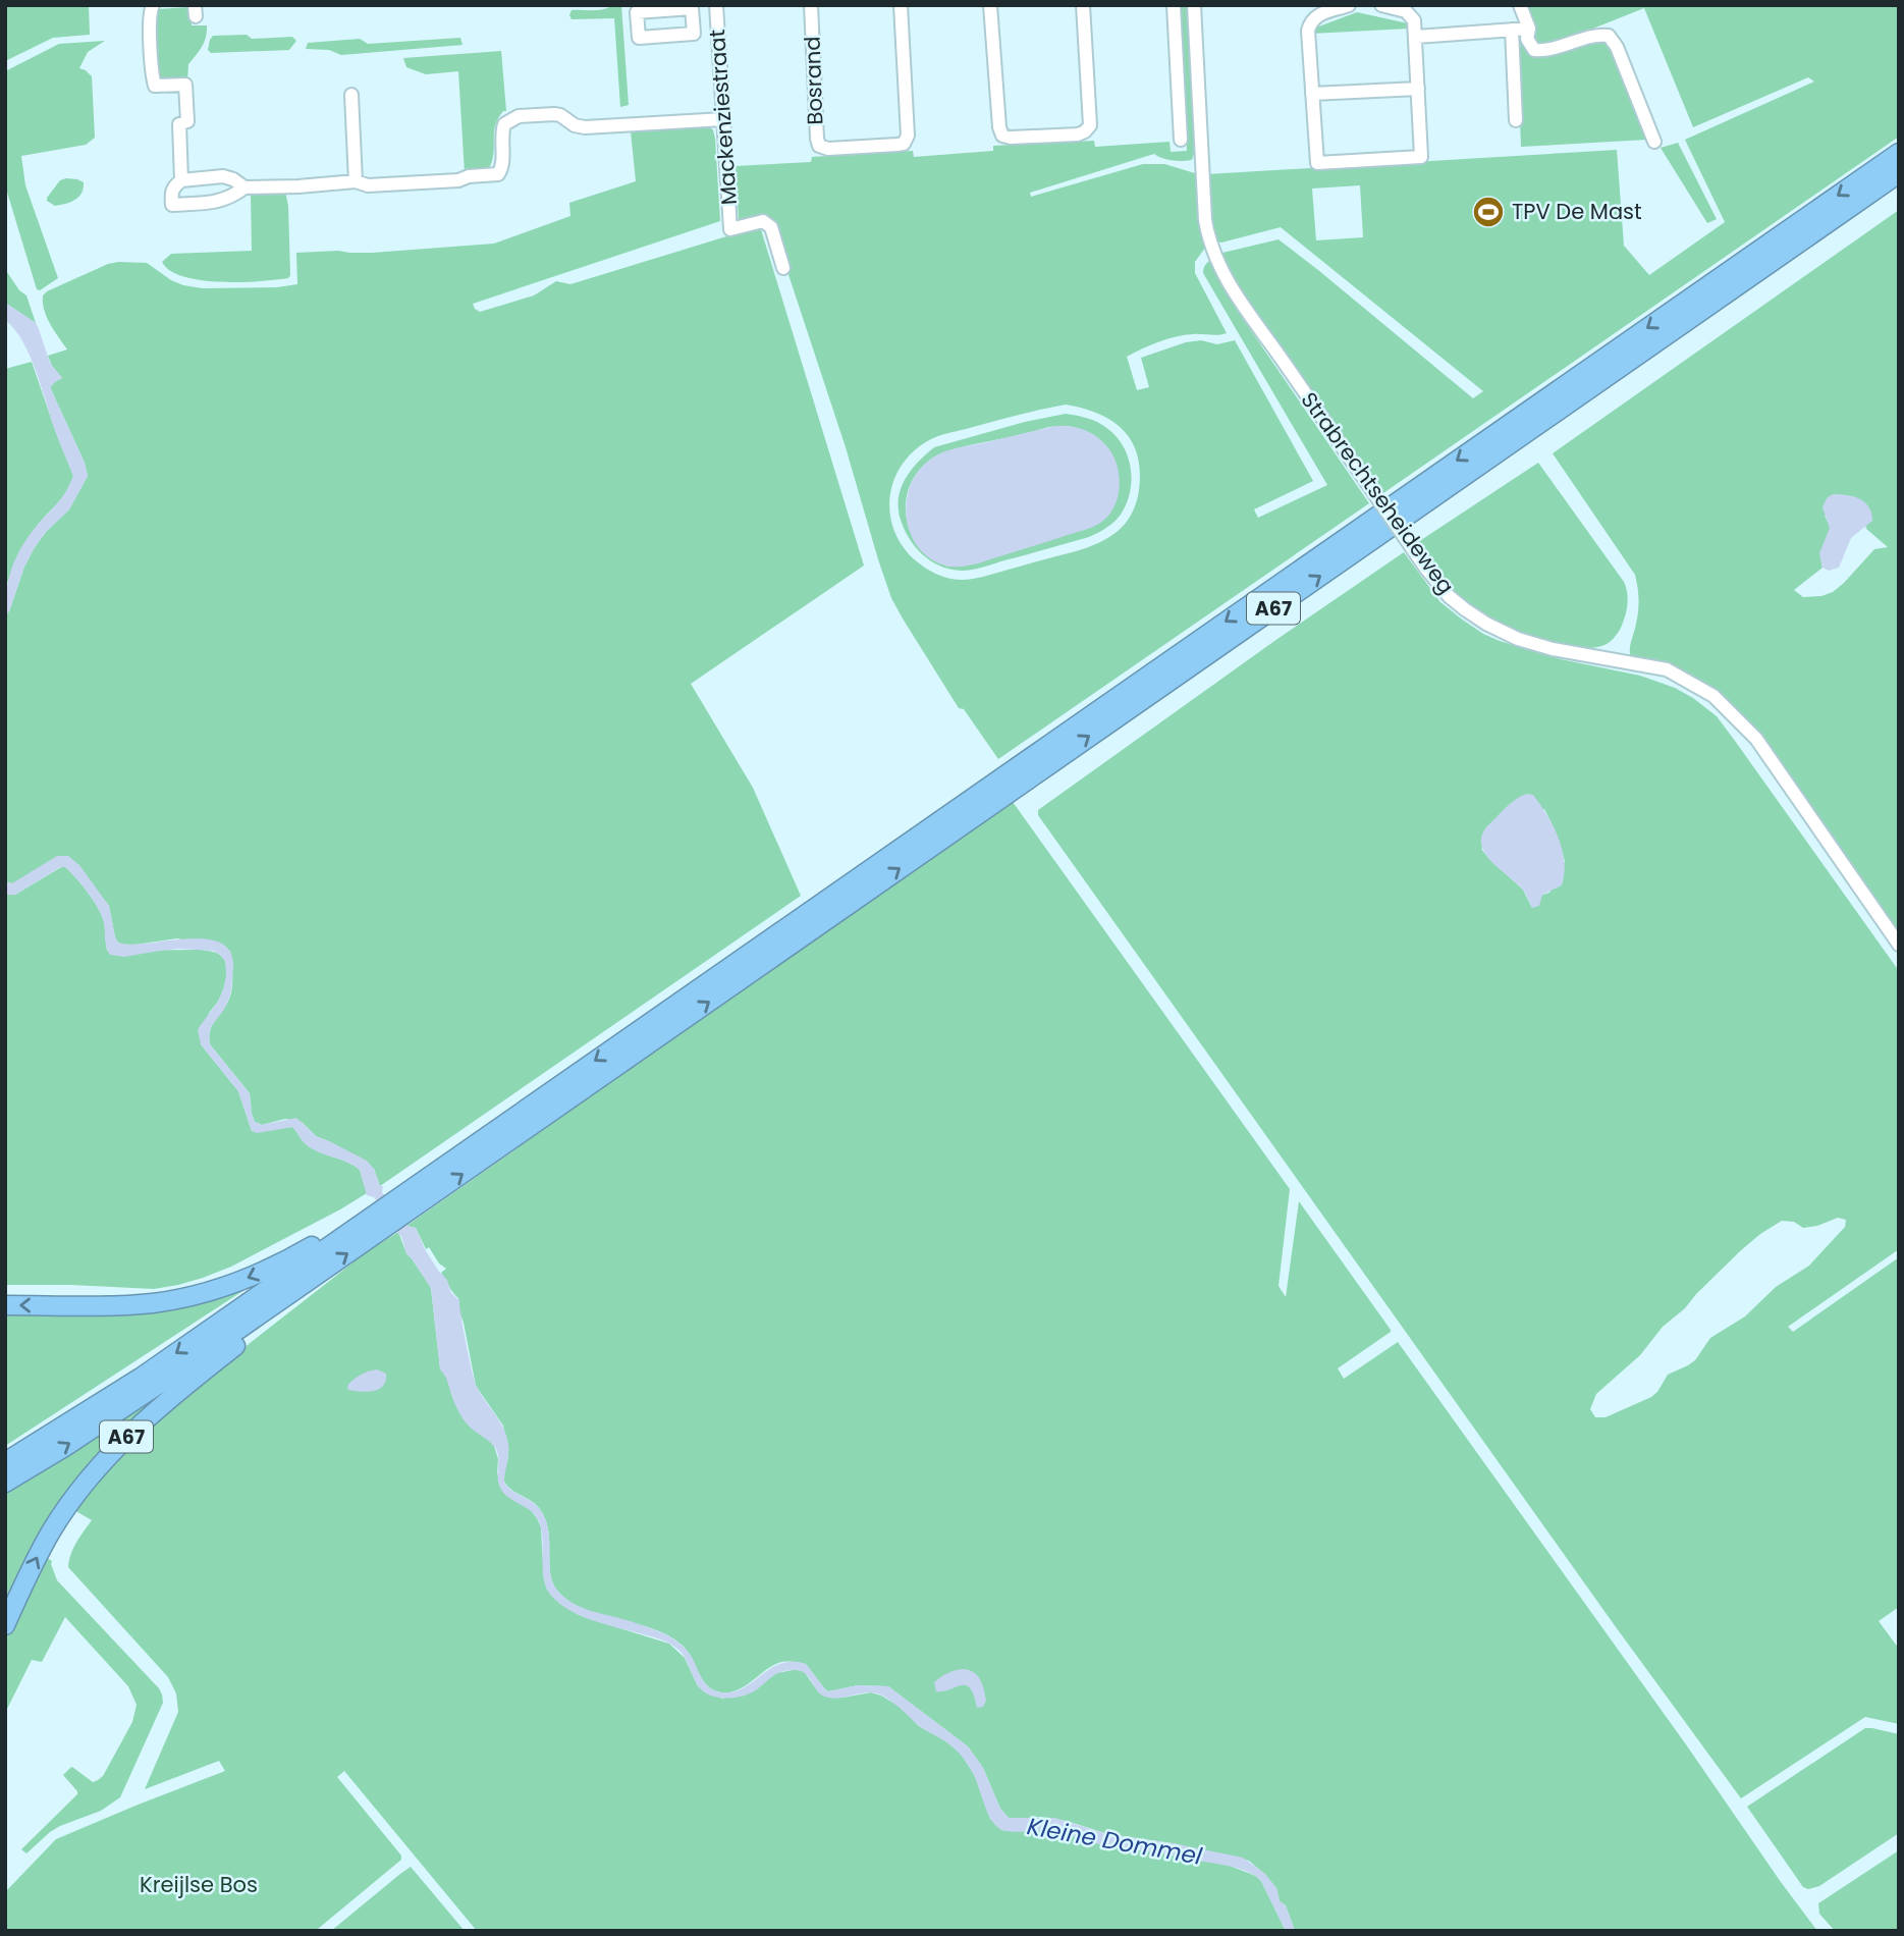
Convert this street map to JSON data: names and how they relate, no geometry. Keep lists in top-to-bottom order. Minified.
{"streets":{"highway":["A67"],"street":["Bosrand","Mackenziestraat","Strabrechtseheideweg"]},"water":["Kleine Dommel"],"parks":["Kreijlse Bos"],"places":{"sports":["TPV De Mast"]}}
